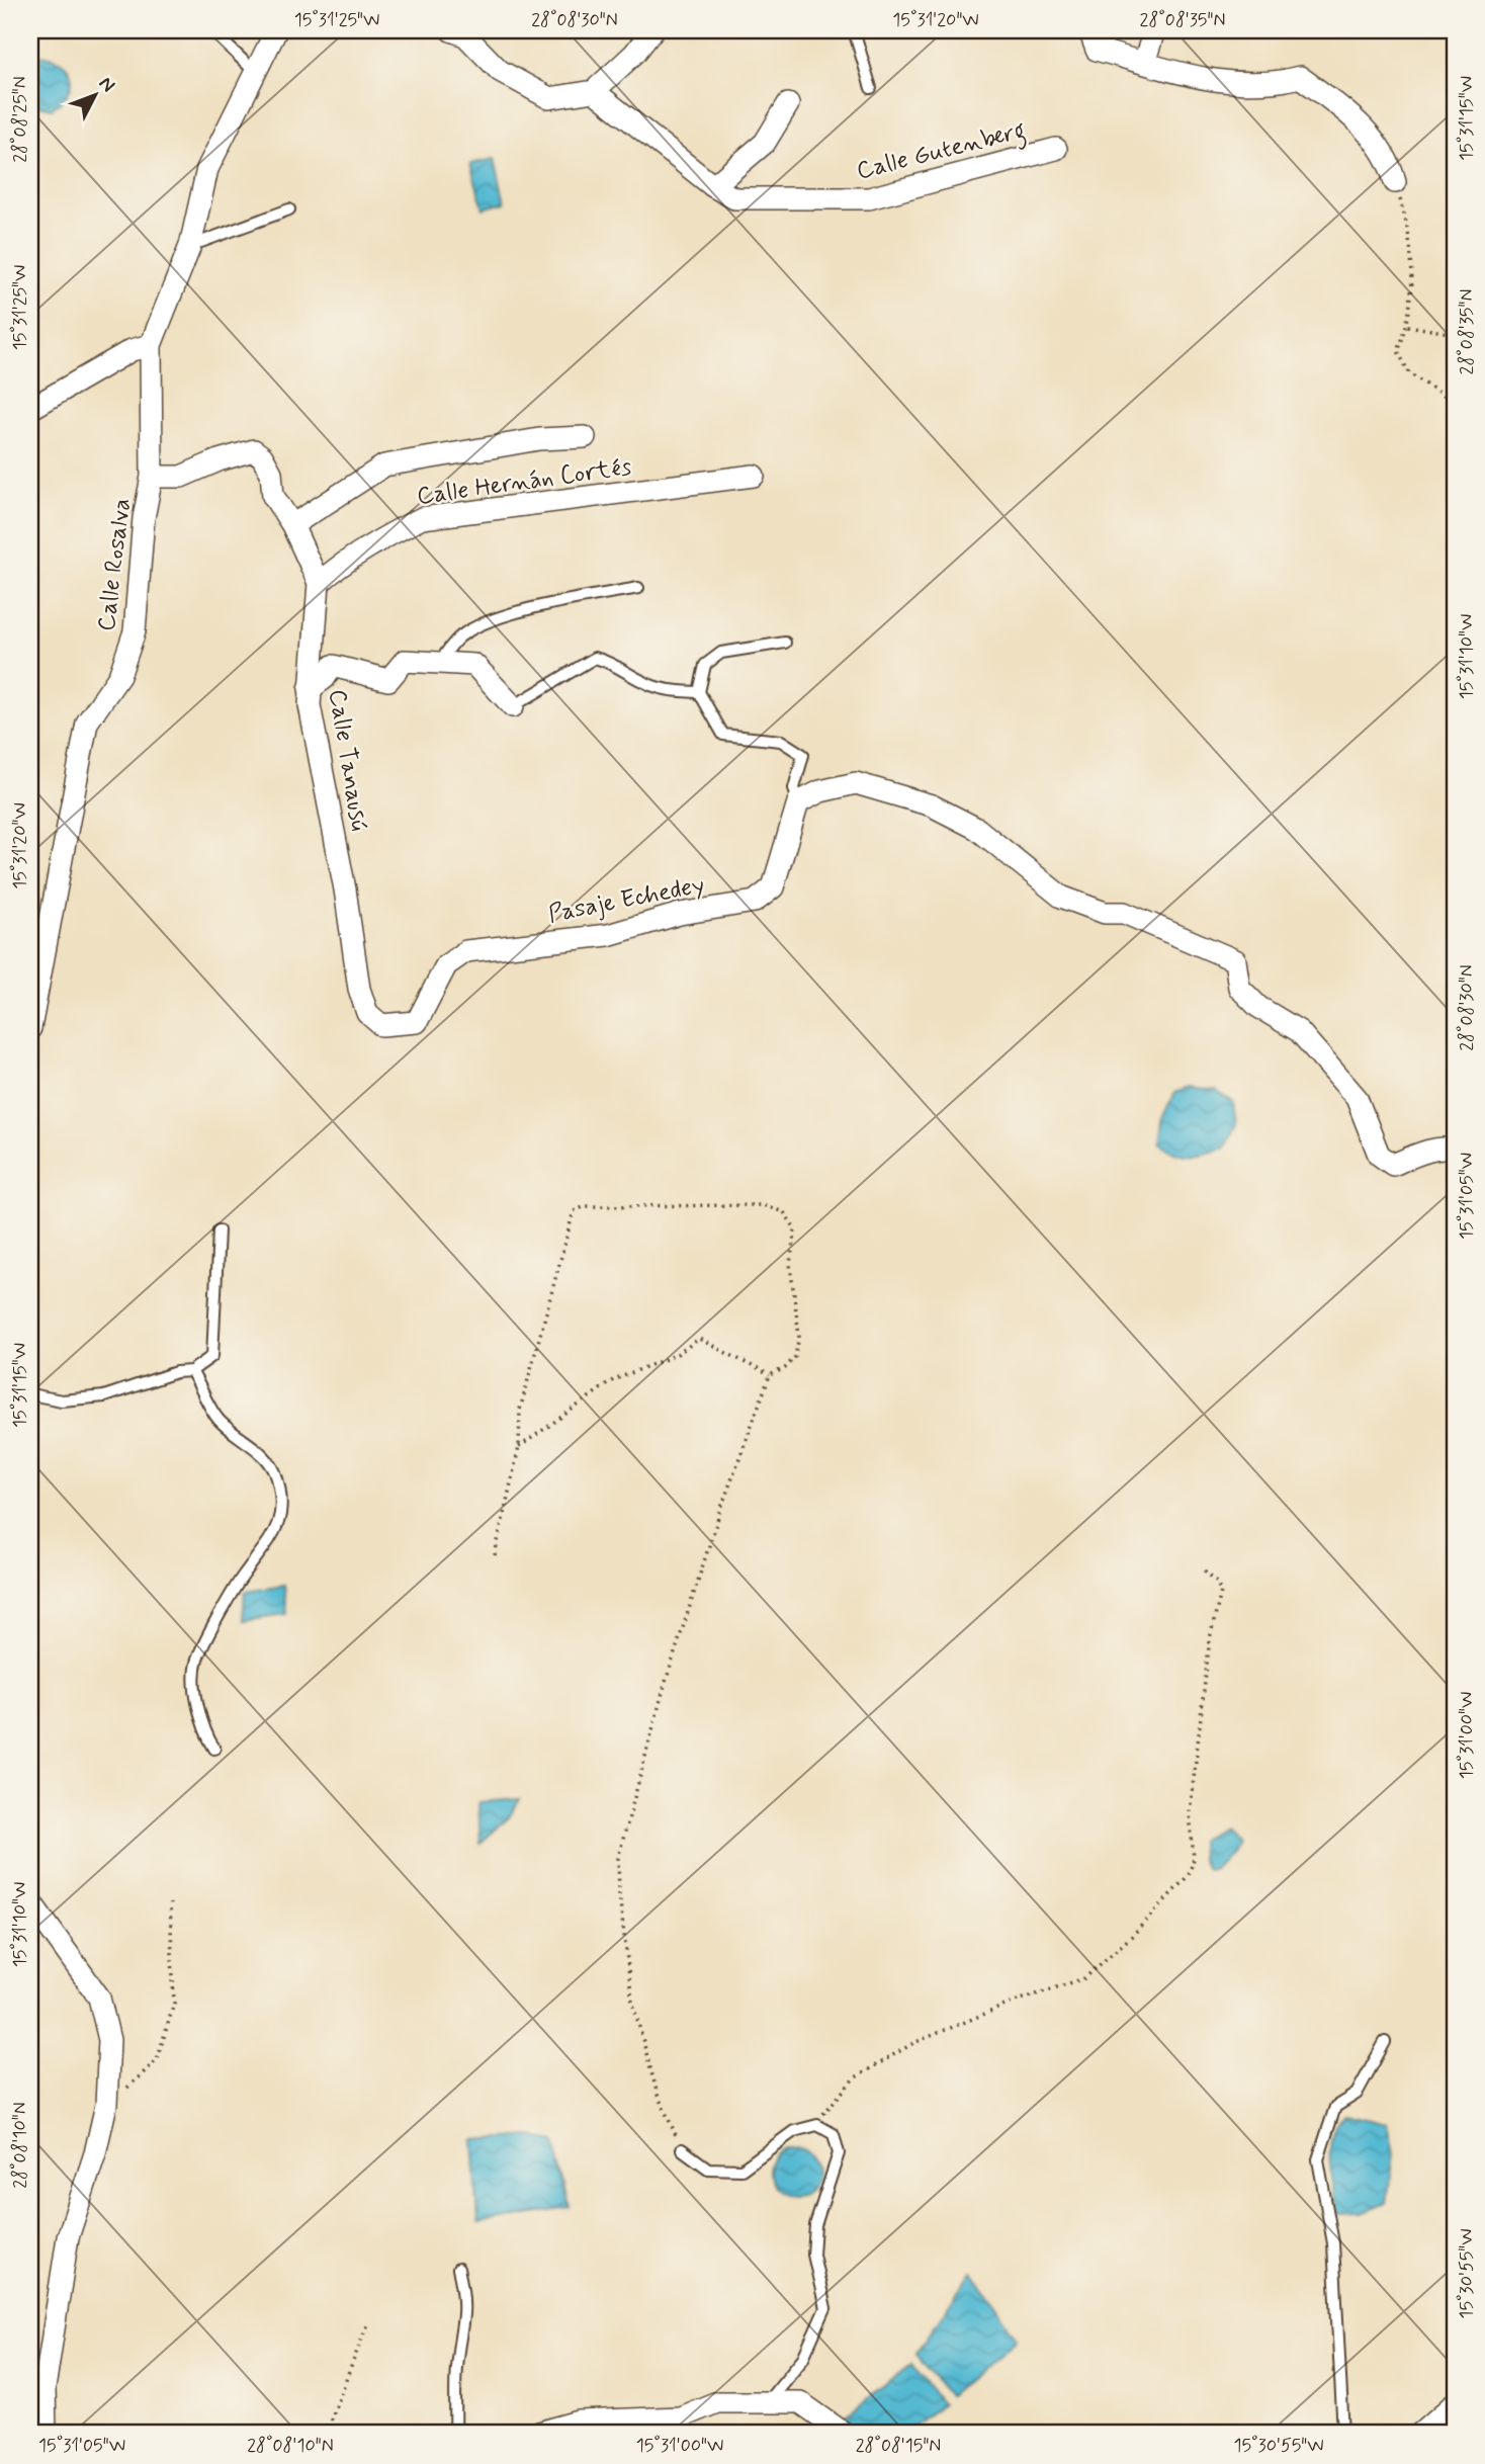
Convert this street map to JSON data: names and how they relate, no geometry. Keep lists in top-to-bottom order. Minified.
{"streets":{"street":["Calle Gutenberg","Calle Hernán Cortés","Calle Rosalva","Calle Tanausú","Pasaje Echedey"]},"crossings":[["Calle Hernán Cortés","Calle Tanausú"],["Calle Rosalva","Calle Tanausú"],["Calle Tanausú","Pasaje Echedey"]],"north":"top right","coordinates":["15°31'25\"W","28°08'30\"N","15°31'20\"W","28°08'35\"N","15°31'15\"W","28°08'25\"N","15°31'10\"W","15°31'05\"W","15°31'00\"W","28°08'10\"N","15°30'55\"W","28°08'15\"N"]}
